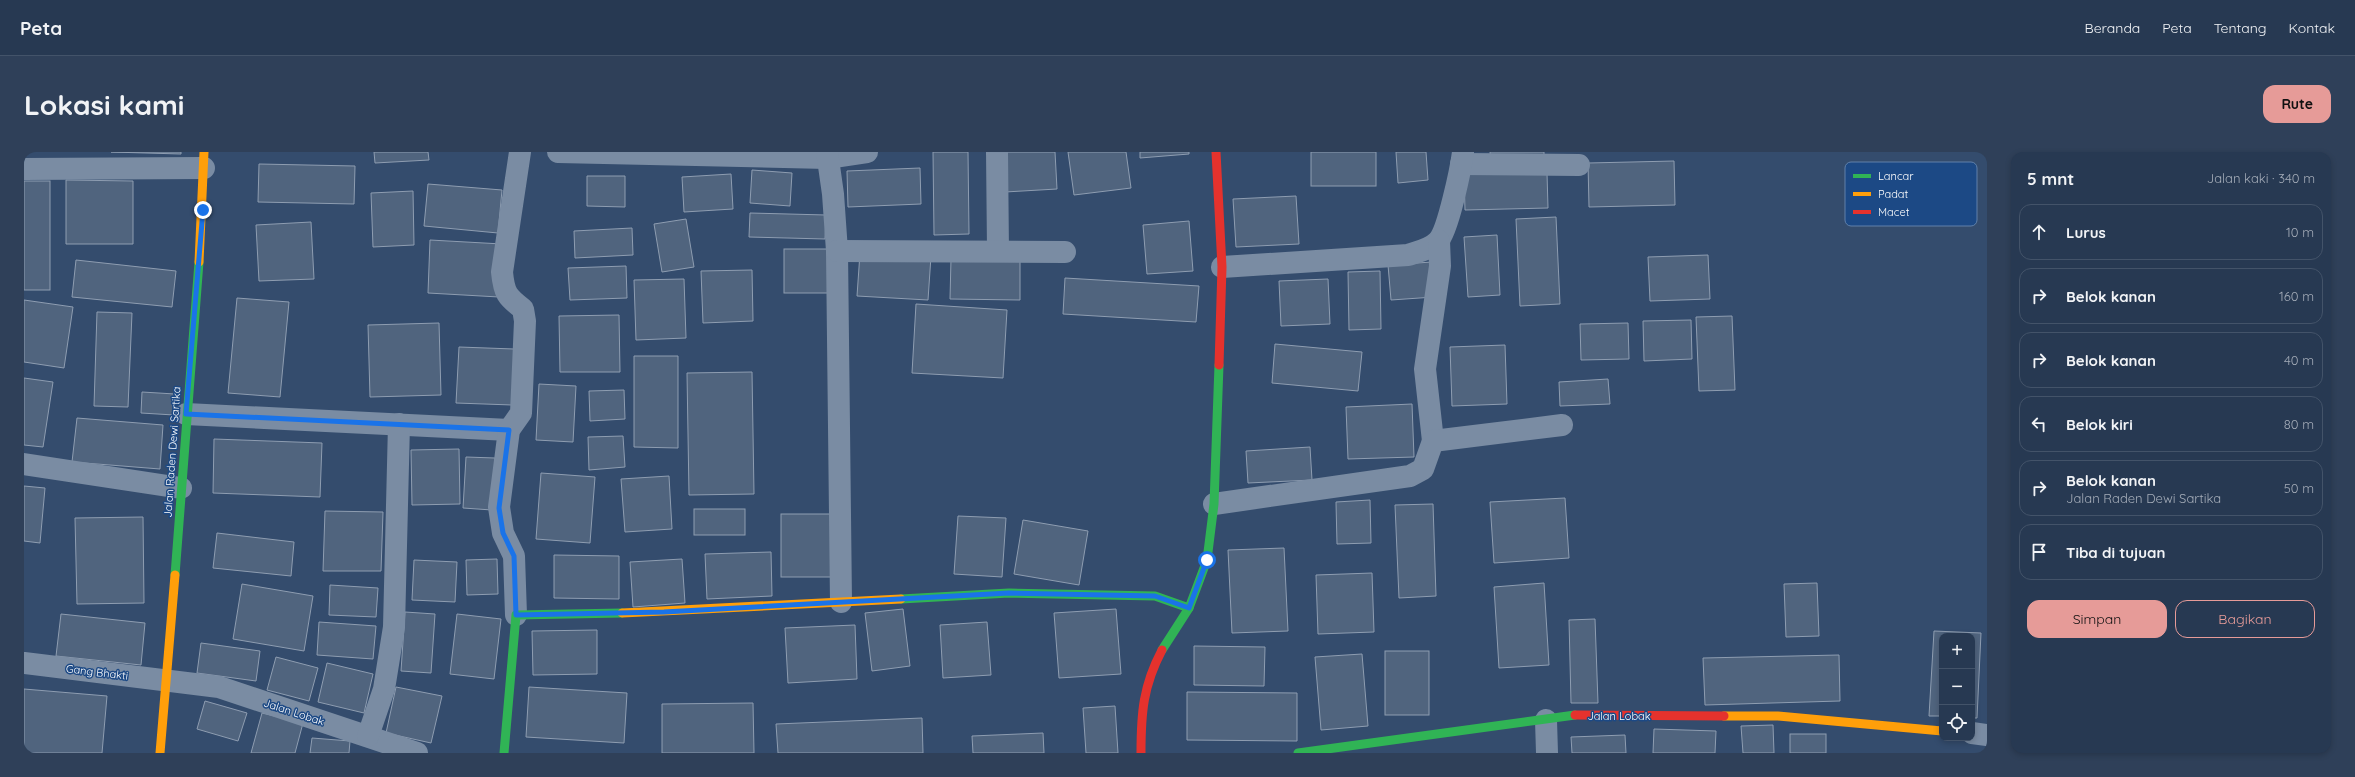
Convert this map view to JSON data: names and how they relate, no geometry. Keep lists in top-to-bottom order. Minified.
{"streets":{"street":["Jalan Raden Dewi Sartika","Gang Bhakti","Jalan Lobak"]},"crossings":[["Jalan Raden Dewi Sartika","Gang Bhakti"],["Jalan Raden Dewi Sartika","Jalan Lobak"],["Gang Bhakti","Jalan Lobak"]],"legend":["Lancar","Padat","Macet"],"page":{"header":"Peta","nav":["Beranda","Peta","Tentang","Kontak"],"buttons":["Rute",["Simpan","Bagikan"]],"title":"Lokasi kami","heading":["5 mnt","Jalan kaki · 340 m"],"list":[["Lurus","10 m"],["Belok kanan","160 m"],["Belok kanan","40 m"],["Belok kiri","80 m"],["Belok kanan","Jalan Raden Dewi Sartika","50 m"],"Tiba di tujuan"],"map_buttons":["+","−"]}}
